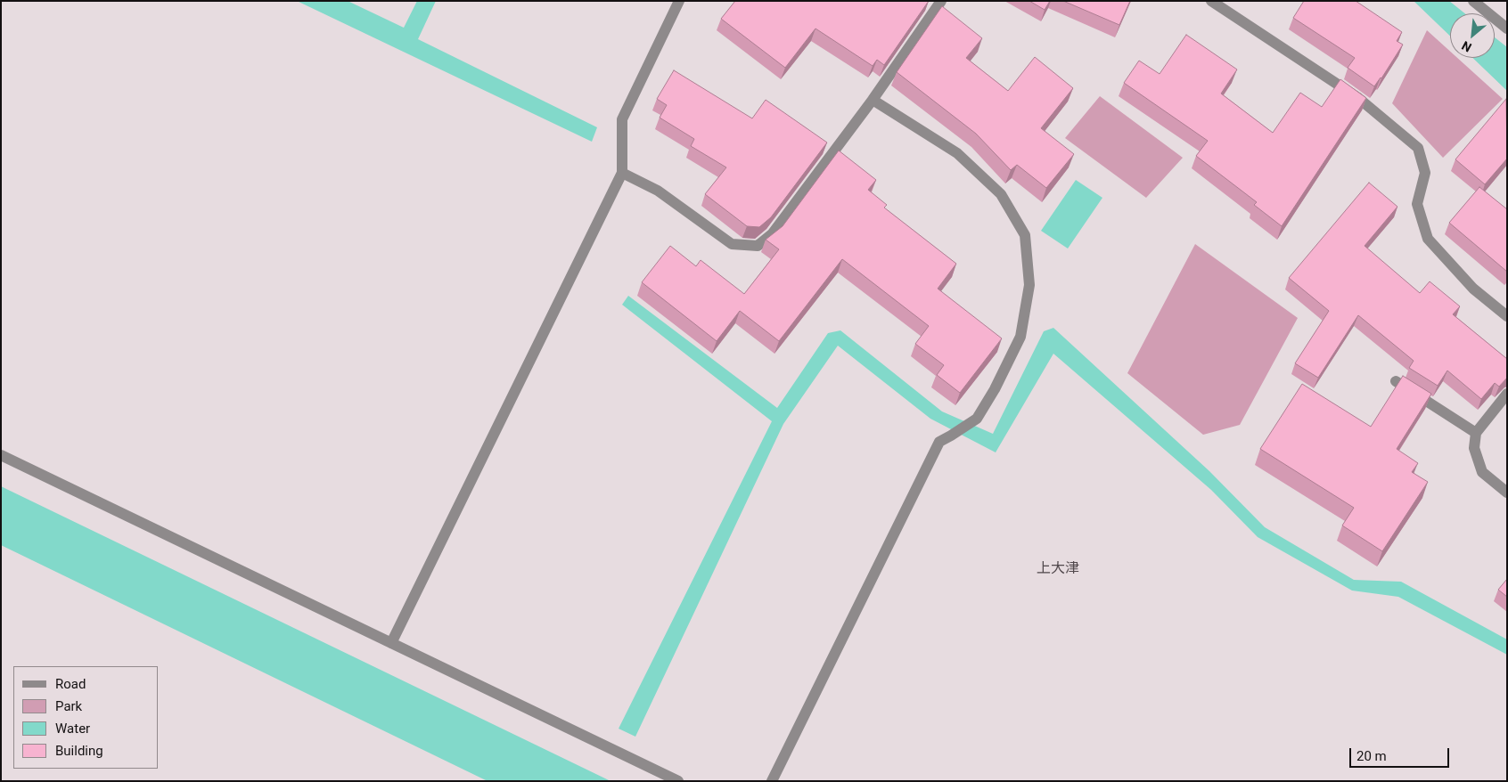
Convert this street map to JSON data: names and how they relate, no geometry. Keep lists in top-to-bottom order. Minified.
{"districts":["上大津"],"legend":["Road","Park","Water","Building"],"scale_bar":"20 m","north":"bottom left"}
